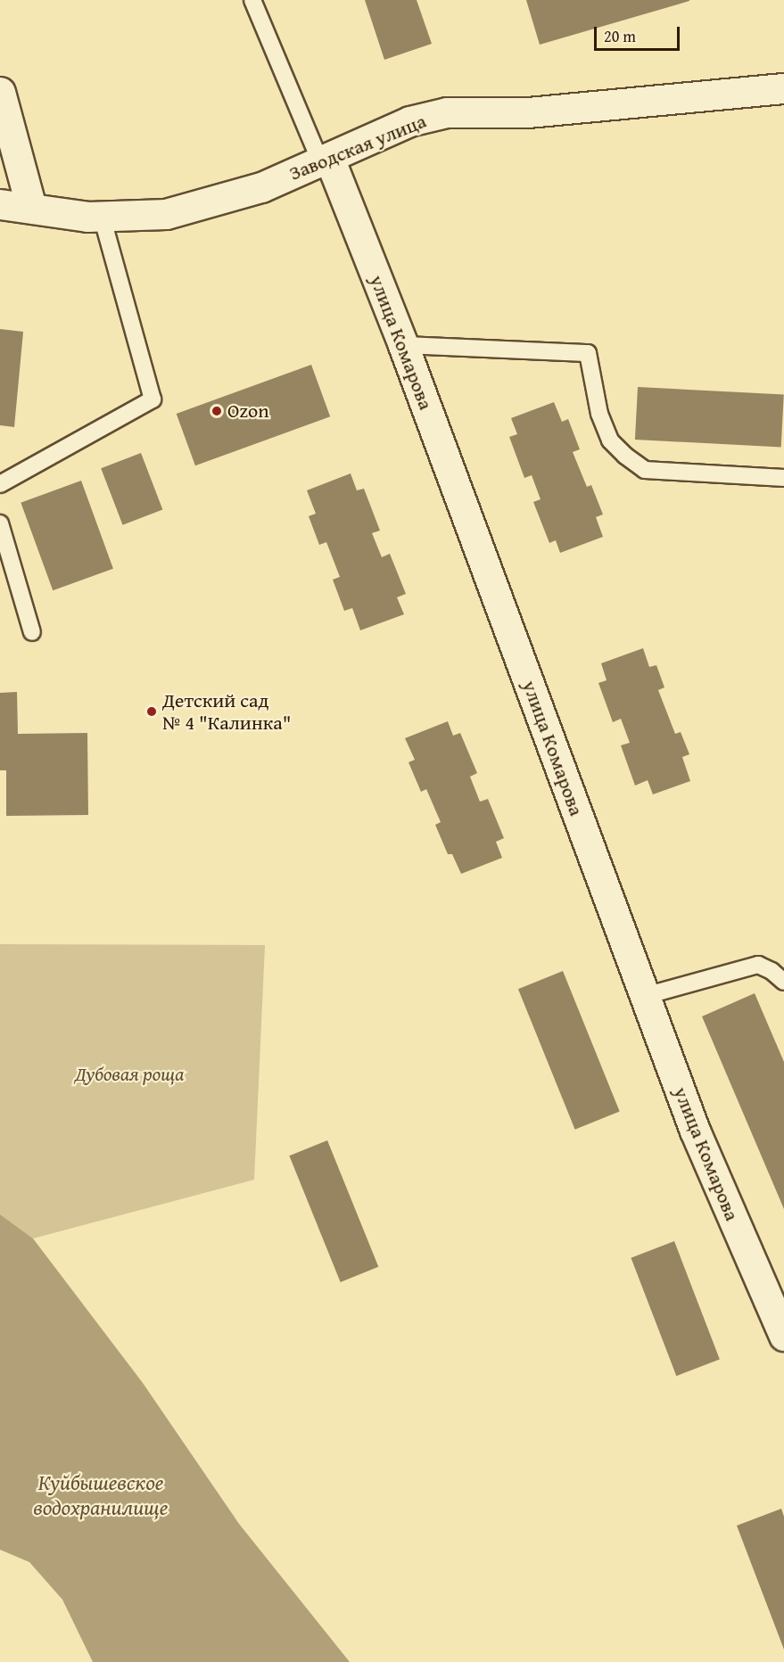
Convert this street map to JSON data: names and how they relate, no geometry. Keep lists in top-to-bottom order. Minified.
{"streets":{"street":["Заводская улица","улица Комарова"]},"crossings":[["Заводская улица","улица Комарова"]],"water":["Куйбышевское водохранилище"],"parks":["Дубовая роща"],"places":["Ozon","Детский сад № 4 \"Калинка\""],"scale_bar":"20 m"}
